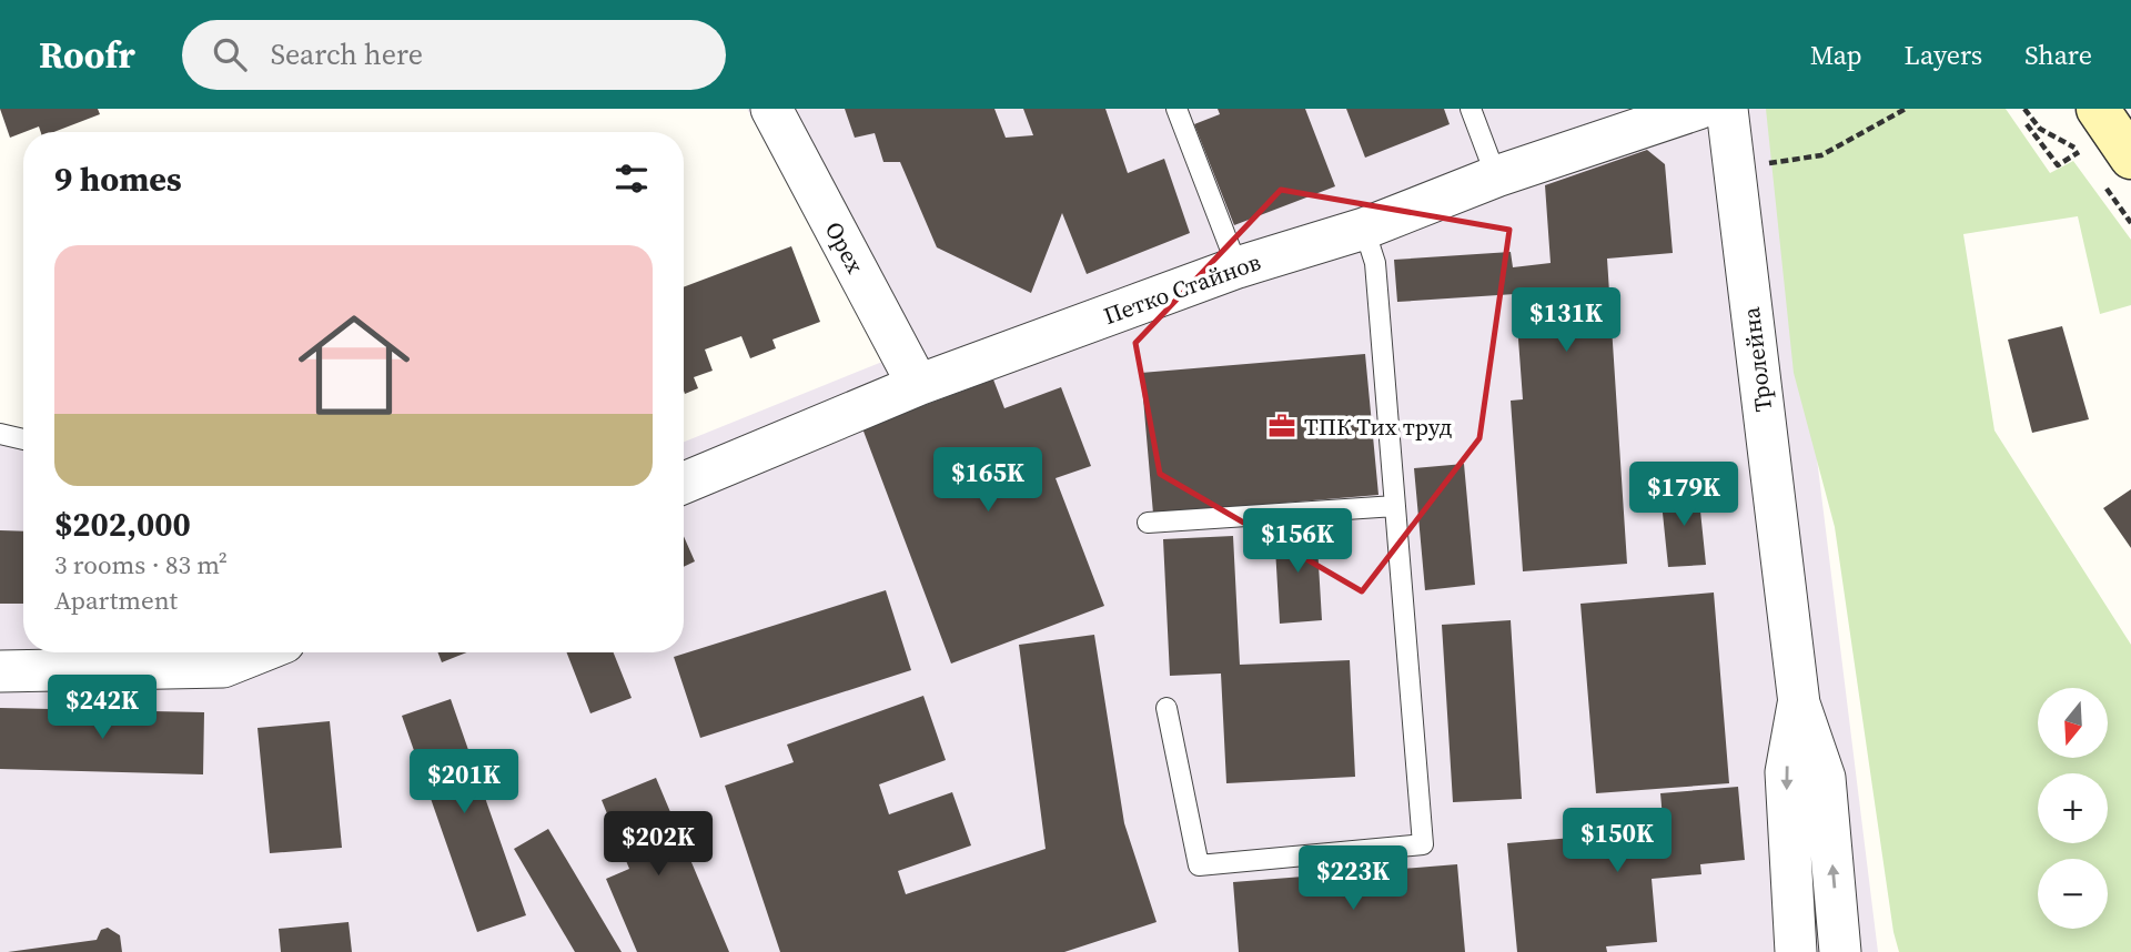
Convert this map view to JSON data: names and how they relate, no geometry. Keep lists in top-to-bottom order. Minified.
{"streets":{"street":["Орех","Петко Стайнов","Тролейна"]},"crossings":[["Орех","Петко Стайнов"]],"places":{"office":["ТПК Тих труд"]},"north":"bottom","page":{"header":"Roofr","search":"Search here","nav":["Map","Layers","Share"],"heading":"9 homes","list":[{"name":"$202,000","note":"3 rooms · 83 m² · Apartment"}],"price":["$131K","$165K","$179K","$156K","$242K","$201K","$150K","$202K","$223K"],"map_buttons":["+","−"]}}
